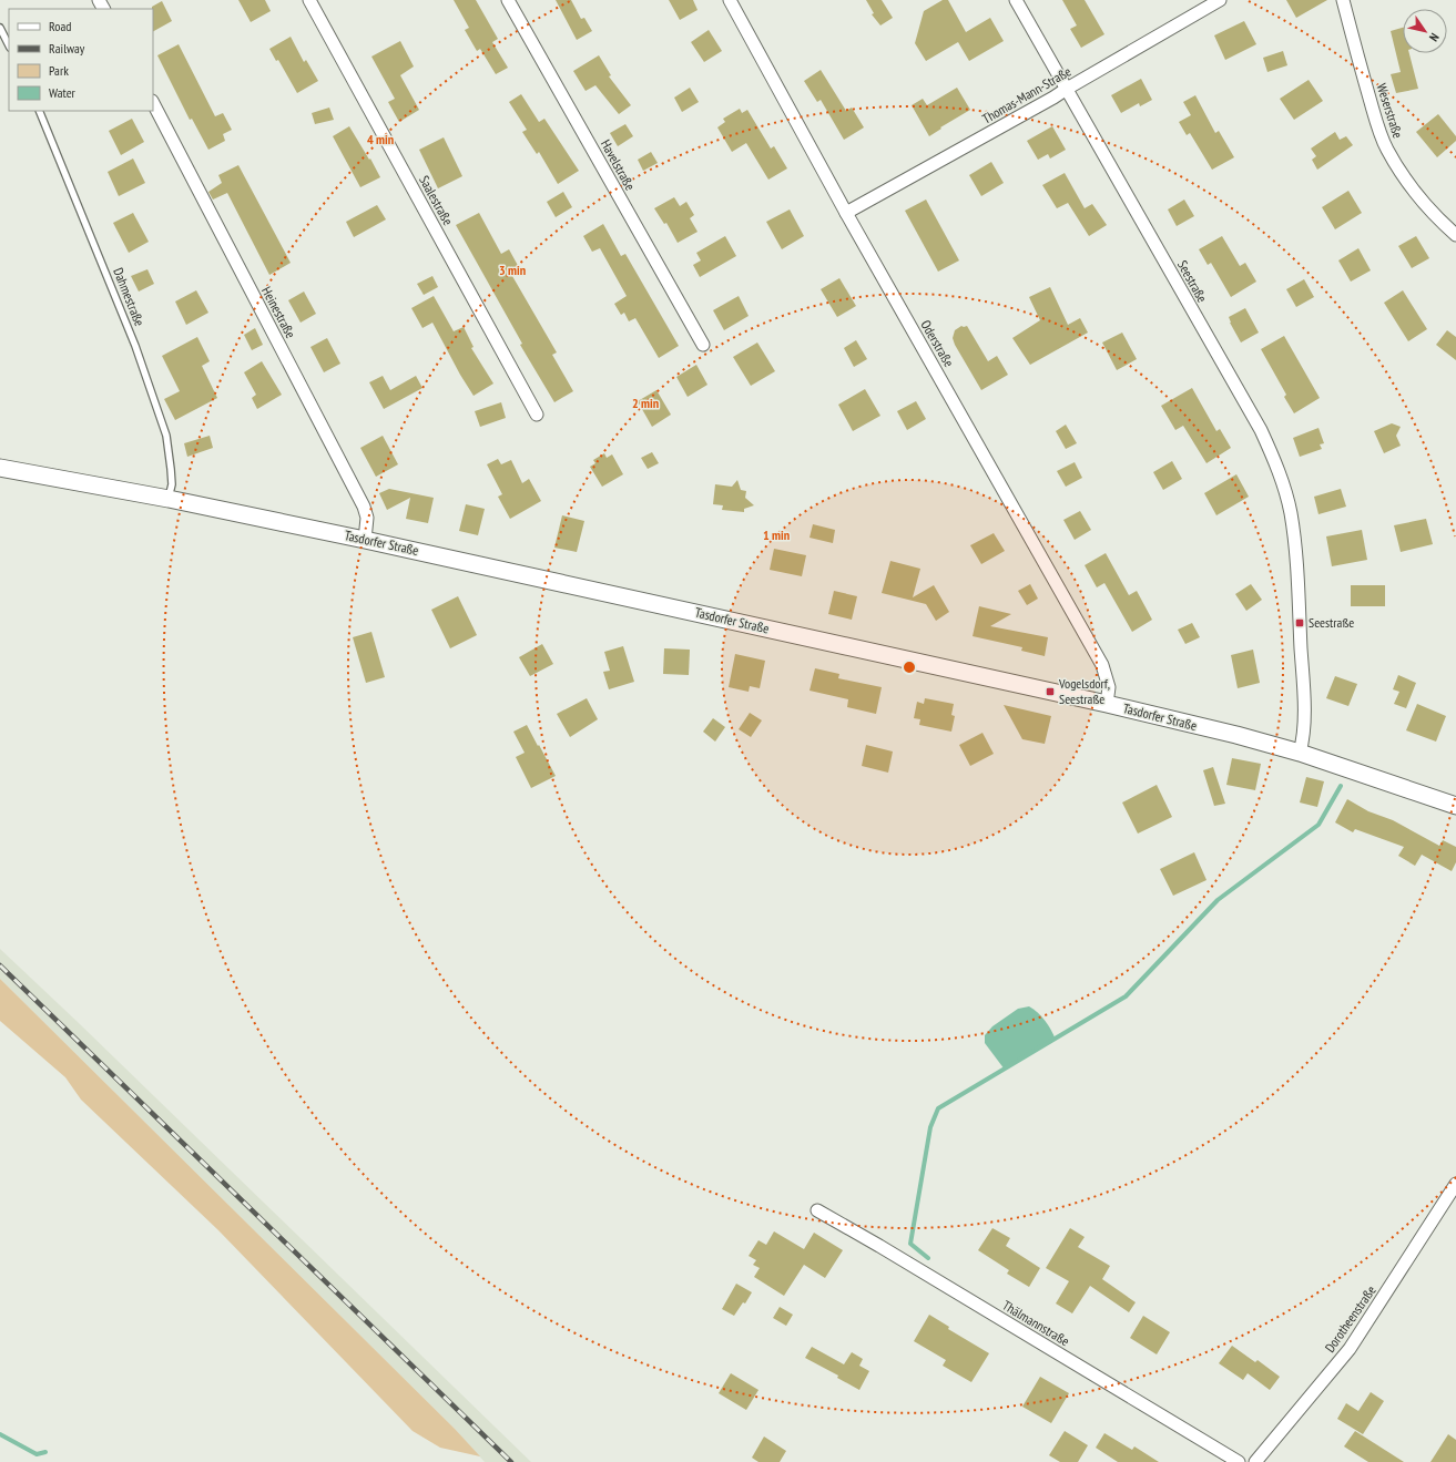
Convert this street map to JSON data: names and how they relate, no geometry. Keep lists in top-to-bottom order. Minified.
{"streets":{"main road":["Tasdorfer Straße"],"street":["Thomas-Mann-Straße","Weserstraße","Havelstraße","Saalestraße","Seestraße","Heinestraße","Oderstraße","Dorotheenstraße","Thälmannstraße"],"lane":["Dahmestraße"]},"crossings":[["Thomas-Mann-Straße","Seestraße"],["Thomas-Mann-Straße","Oderstraße"],["Seestraße","Tasdorfer Straße"],["Dahmestraße","Tasdorfer Straße"],["Heinestraße","Tasdorfer Straße"],["Oderstraße","Tasdorfer Straße"]],"places":{"transit":["Seestraße","Vogelsdorf, Seestraße"]},"legend":["Road","Railway","Park","Water"],"north":"bottom right","rings":["4 min","3 min","2 min","1 min"]}
